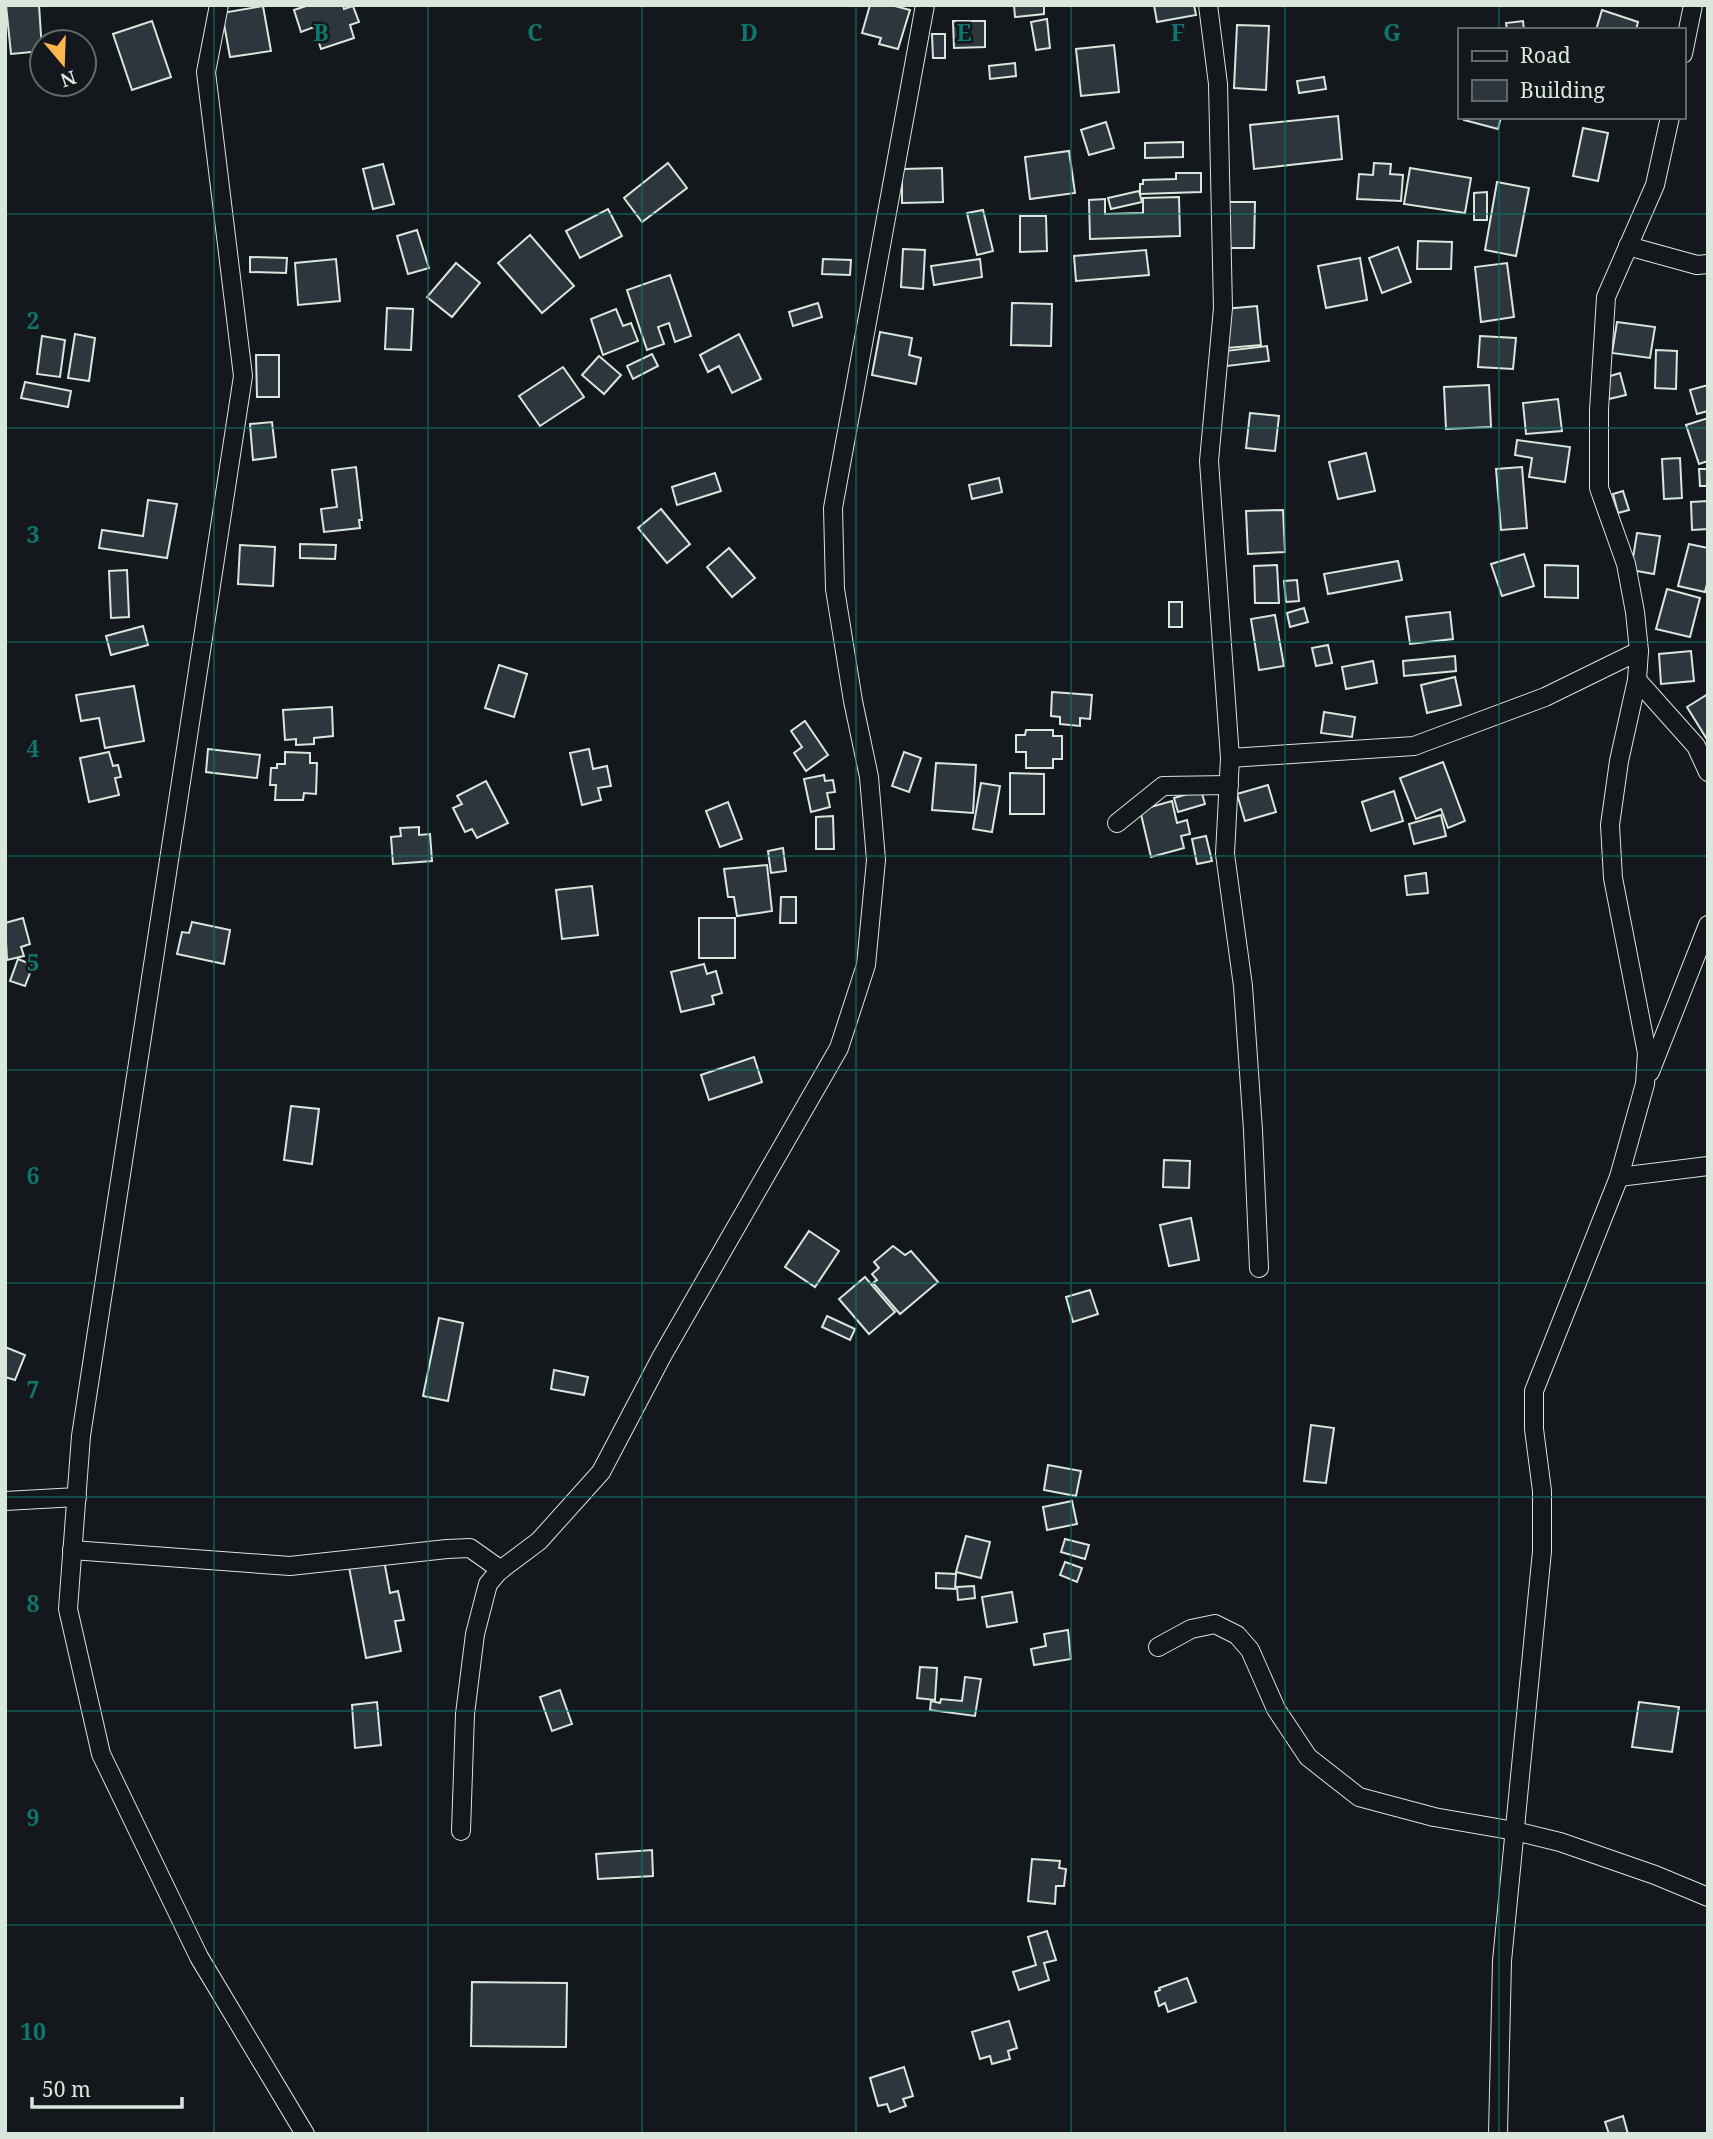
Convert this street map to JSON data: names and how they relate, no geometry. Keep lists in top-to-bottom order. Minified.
{"legend":["Road","Building"],"scale_bar":"50 m","north":"bottom","grid":{"columns":["B","C","D","E","F","G"],"rows":["2","3","4","5","6","7","8","9","10"]}}
